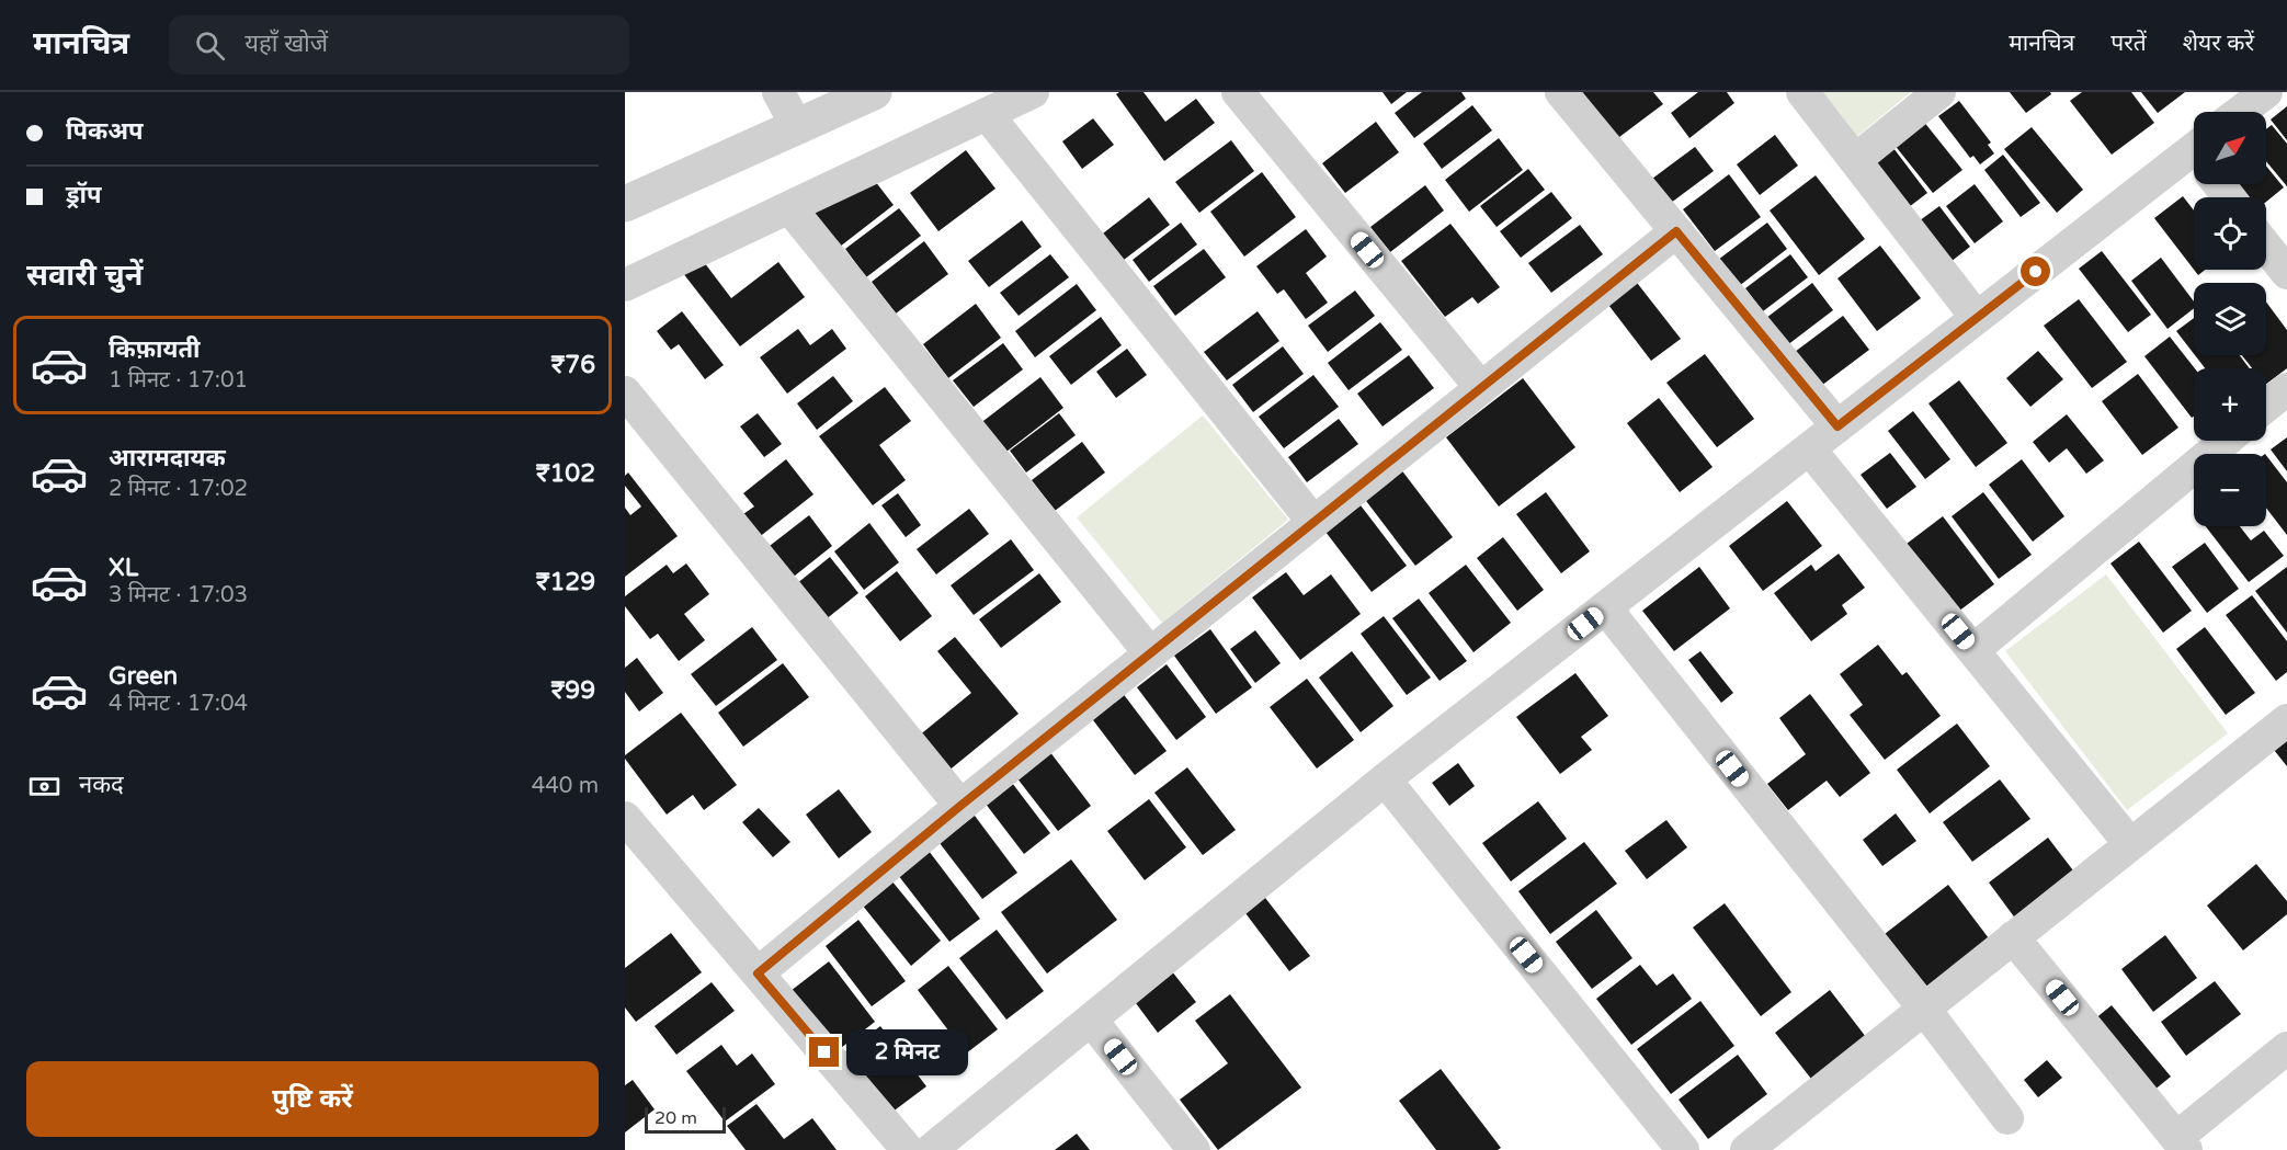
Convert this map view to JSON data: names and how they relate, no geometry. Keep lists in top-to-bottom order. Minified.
{"scale_bar":"20 m","north":"top right","page":{"header":"मानचित्र","search":"यहाँ खोजें","nav":["मानचित्र","परतें","शेयर करें"],"banner":["पिकअप","ड्रॉप"],"map_buttons":["+","−"],"heading":"सवारी चुनें","list":[{"name":"किफ़ायती","note":"1 मिनट · 17:01","value":"₹76"},{"name":"आरामदायक","note":"2 मिनट · 17:02","value":"₹102"},{"name":"XL","note":"3 मिनट · 17:03","value":"₹129"},{"name":"Green","note":"4 मिनट · 17:04","value":"₹99"}],"pay":["नकद","440 m"],"bubble":"2 मिनट","buttons":"पुष्टि करें","scale":"20 m"}}
